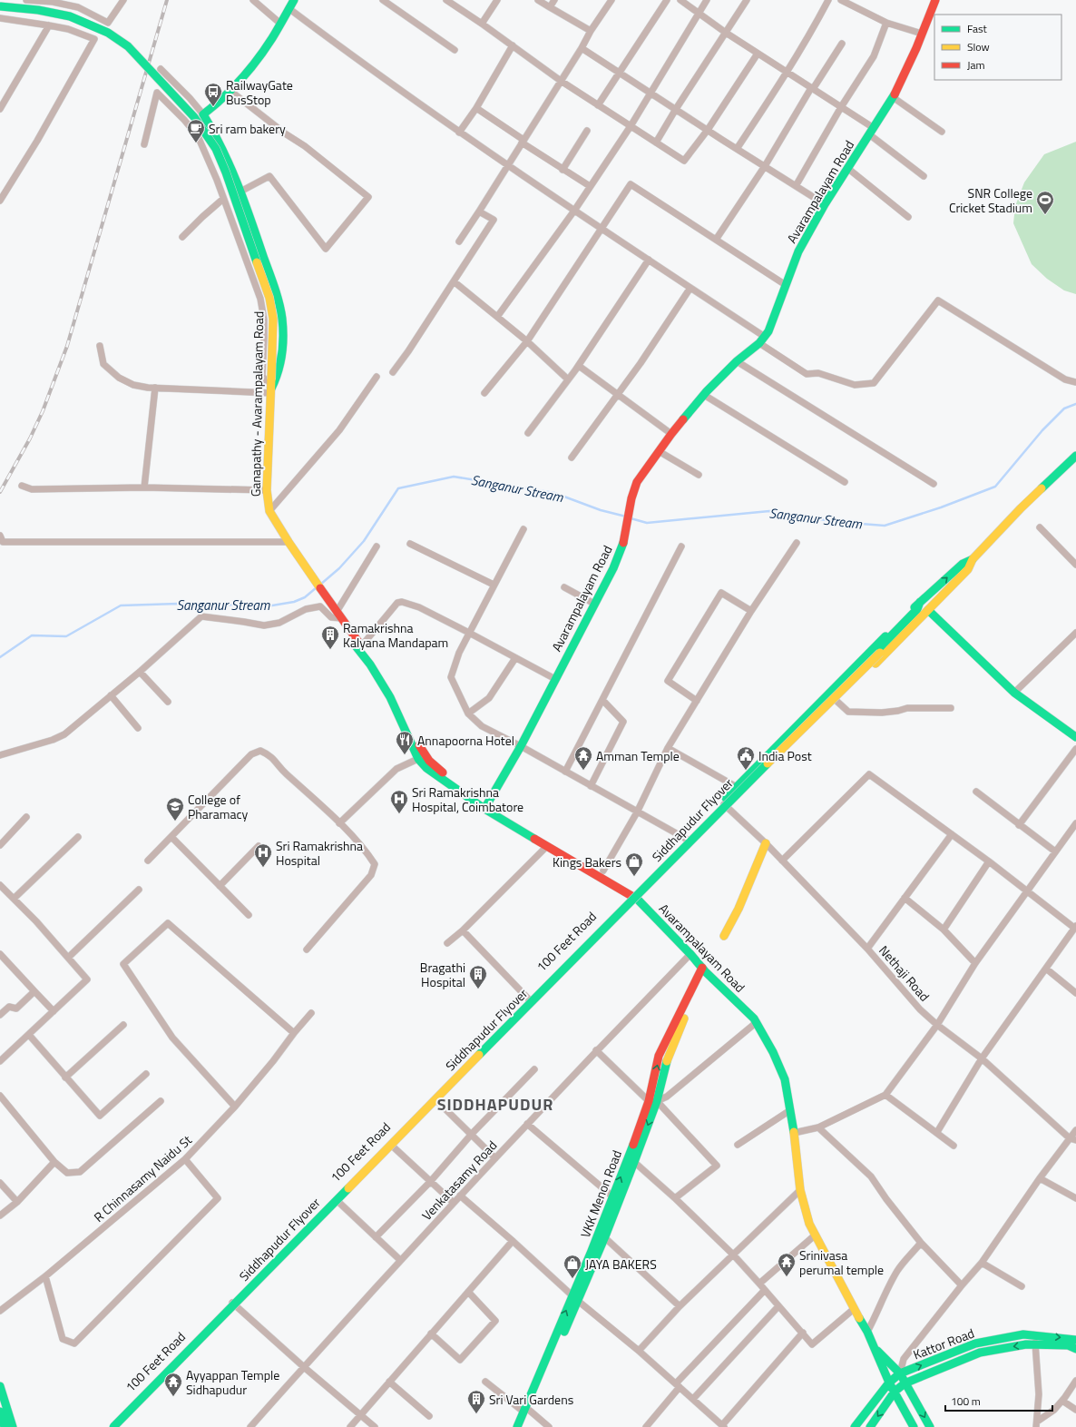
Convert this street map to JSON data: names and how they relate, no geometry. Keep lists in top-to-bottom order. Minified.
{"streets":{"main road":["Avarampalayam Road","Ganapathy - Avarampalayam Road","Siddhapudur Flyover","100 Feet Road","VKK Menon Road","Kattor Road"],"street":["Nethaji Road","R Chinnasamy Naidu St","Venkatasamy Road"]},"crossings":[["Avarampalayam Road","100 Feet Road"],["Avarampalayam Road","Venkatasamy Road"],["Avarampalayam Road","VKK Menon Road"],["Avarampalayam Road","Kattor Road"]],"districts":["SIDDHAPUDUR"],"water":["Sanganur Stream"],"places":{"bus stop":["RailwayGate BusStop"],"cafe":["Sri ram bakery"],"sports":["SNR College Cricket Stadium"],"building":["Ramakrishna Kalyana Mandapam","Bragathi Hospital","Sri Vari Gardens"],"restaurant":["Annapoorna Hotel"],"temple":["Amman Temple","Srinivasa perumal temple","Ayyappan Temple Sidhapudur"],"public building":["India Post"],"hospital":["Sri Ramakrishna Hospital, Coimbatore","Sri Ramakrishna Hospital"],"school or university":["College of Pharamacy"],"shop":["Kings Bakers","JAYA BAKERS"]},"legend":["Fast","Slow","Jam"],"scale_bar":"100 m"}
